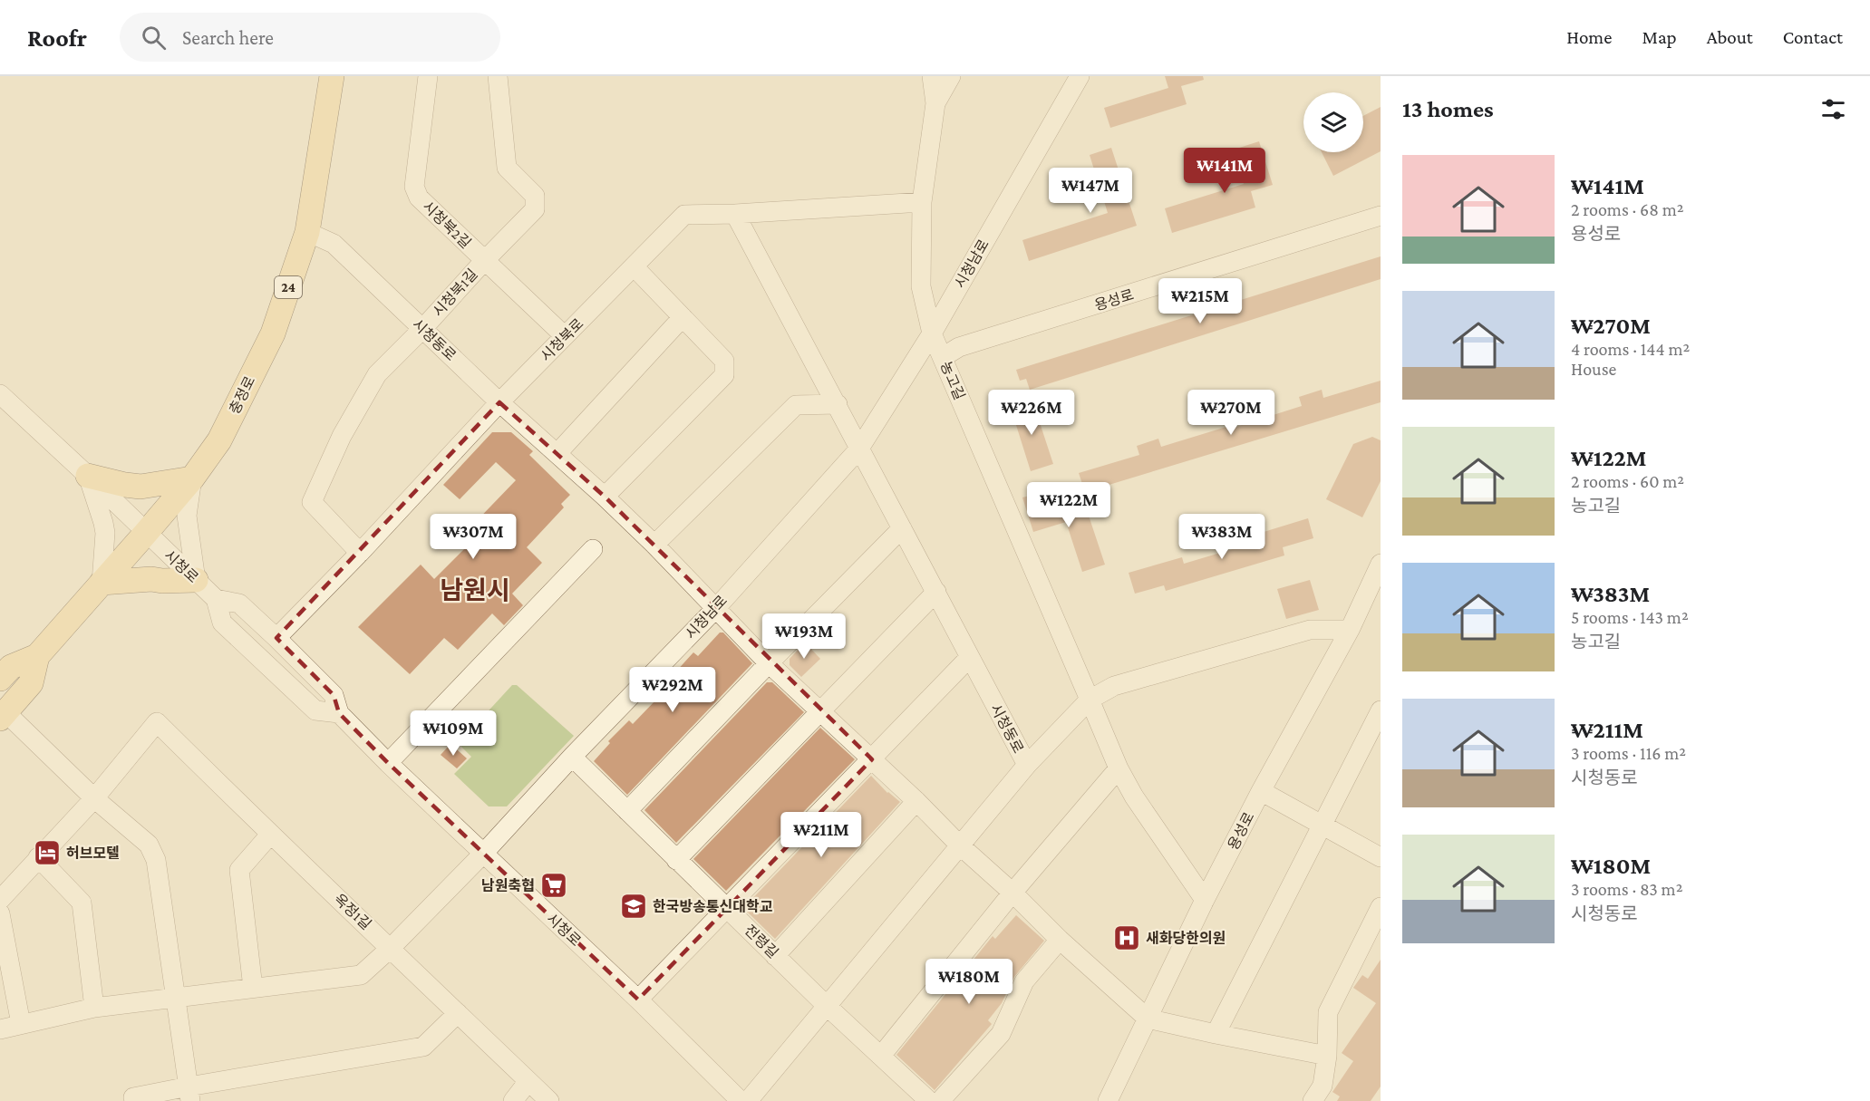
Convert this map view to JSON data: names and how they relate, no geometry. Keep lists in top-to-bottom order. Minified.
{"streets":{"main road":["24","충정로"],"street":["시청북2길","시청남로","시청북1길","용성로","시청동로","시청북로","농고길","시청로","옥정1길","전령길"]},"crossings":[["시청북2길","시청북1길"],["시청북2길","시청북로"],["시청남로","시청동로"],["시청남로","농고길"],["시청남로","시청로"],["시청남로","옥정1길"],["시청남로","전령길"],["시청북1길","시청동로"],["시청북1길","시청북로"],["용성로","시청동로"],["용성로","농고길"],["시청동로","시청북로"],["시청동로","충정로"],["시청동로","전령길"],["시청북로","농고길"],["시청북로","시청로"],["충정로","시청로"]],"districts":["남원시"],"places":{"hotel":["허브모텔"],"supermarket":["남원축협"],"school or university":["한국방송통신대학교"],"hospital":["새화당한의원"]},"page":{"header":"Roofr","search":"Search here","nav":["Home","Map","About","Contact"],"heading":"13 homes","list":[{"name":"₩141M","note":"2 rooms · 68 m² · 용성로"},{"name":"₩270M","note":"4 rooms · 144 m² · House"},{"name":"₩122M","note":"2 rooms · 60 m² · 농고길"},{"name":"₩383M","note":"5 rooms · 143 m² · 농고길"},{"name":"₩211M","note":"3 rooms · 116 m² · 시청동로"},{"name":"₩180M","note":"3 rooms · 83 m² · 시청동로"}],"price":["₩141M","₩147M","₩215M","₩226M","₩270M","₩122M","₩307M","₩383M","₩193M","₩292M","₩109M","₩211M","₩180M"]}}
